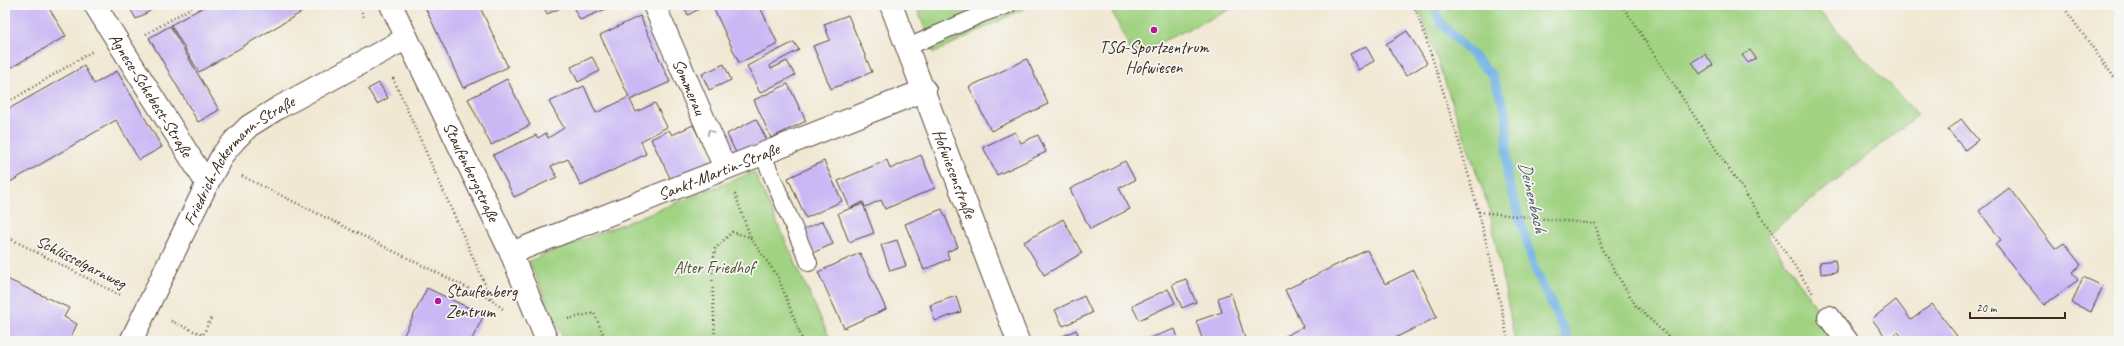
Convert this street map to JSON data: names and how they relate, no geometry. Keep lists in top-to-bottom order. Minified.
{"streets":{"street":["Sommerau","Agnese-Schebest-Straße","Friedrich-Ackermann-Straße","Sankt-Martin-Straße","Staufenbergstraße","Hofwiesenstraße"],"path":["Schlüsselgarnweg"]},"crossings":[["Sommerau","Sankt-Martin-Straße"],["Agnese-Schebest-Straße","Friedrich-Ackermann-Straße"],["Friedrich-Ackermann-Straße","Staufenbergstraße"],["Friedrich-Ackermann-Straße","Schlüsselgarnweg"],["Sankt-Martin-Straße","Staufenbergstraße"],["Sankt-Martin-Straße","Hofwiesenstraße"]],"one_way":["Sommerau"],"water":["Deinenbach"],"parks":["Alter Friedhof"],"places":["TSG-Sportzentrum Hofwiesen","Staufenberg Zentrum"],"scale_bar":"20 m"}
